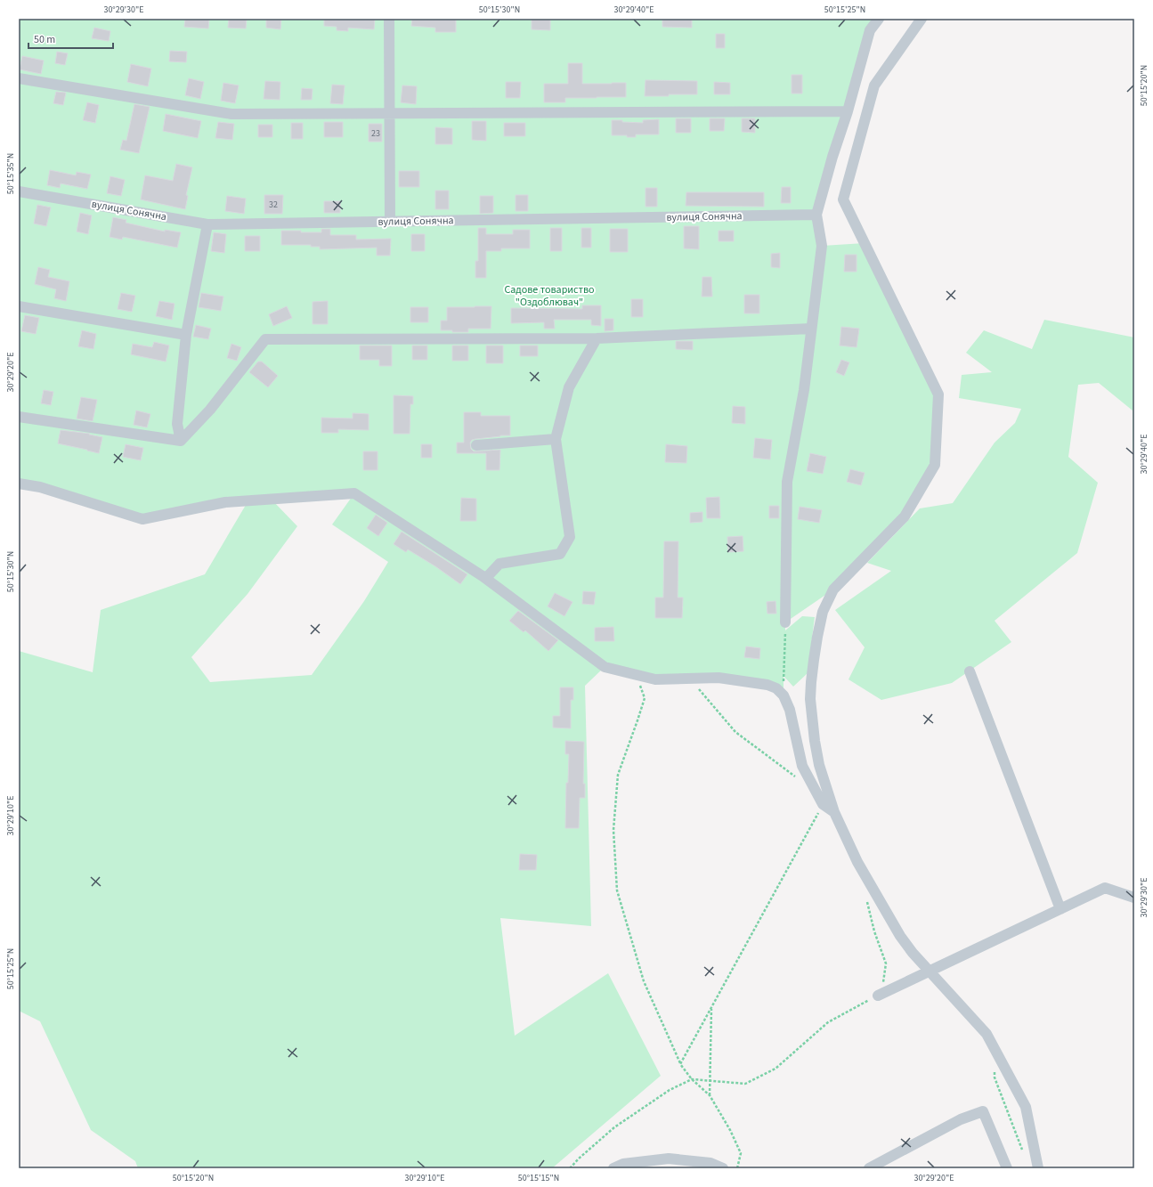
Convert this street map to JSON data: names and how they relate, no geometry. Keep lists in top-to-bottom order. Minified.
{"streets":{"street":["вулиця Сонячна"]},"parks":["Садове товариство \"Оздоблювач\""],"house_numbers":["23","32"],"scale_bar":"50 m","coordinates":["30°29'30\"E","50°15'30\"N","30°29'40\"E","50°15'25\"N","50°15'20\"N","50°15'35\"N","30°29'20\"E","30°29'10\"E","50°15'15\"N"]}
